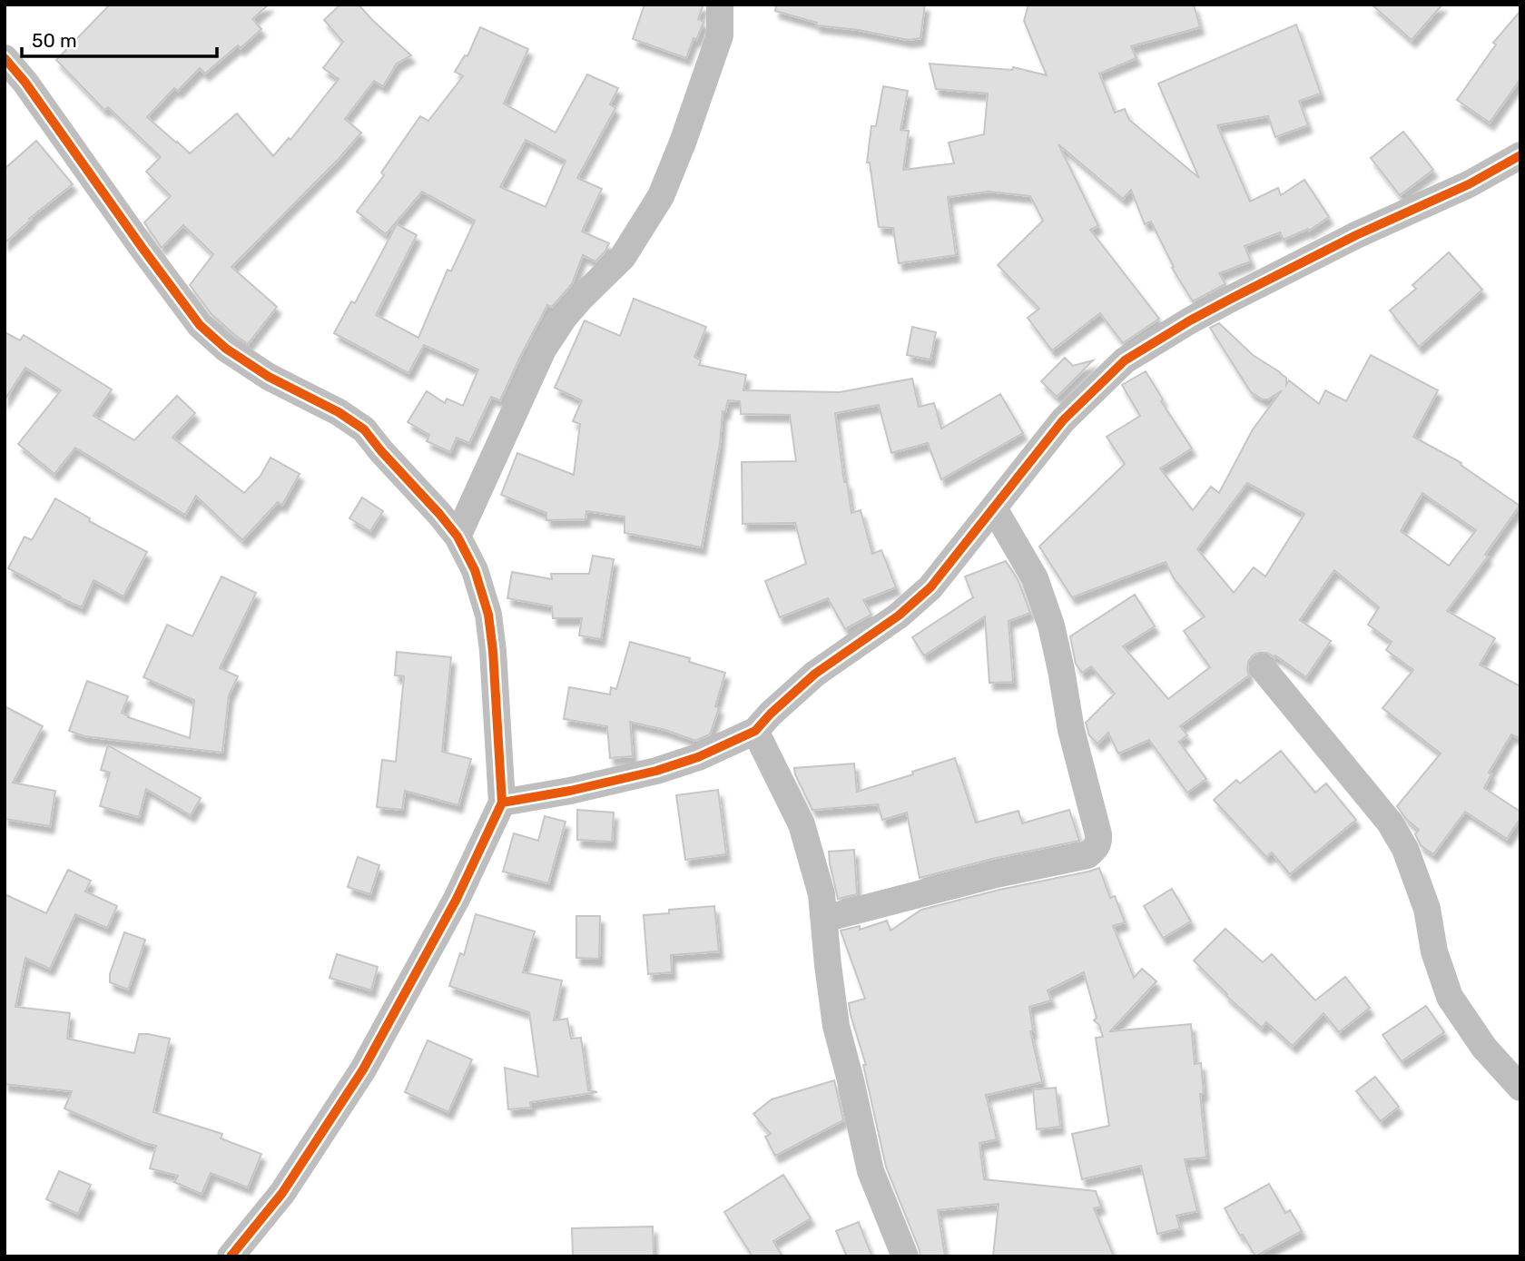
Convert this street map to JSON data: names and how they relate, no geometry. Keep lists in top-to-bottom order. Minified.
{"scale_bar":"50 m"}
